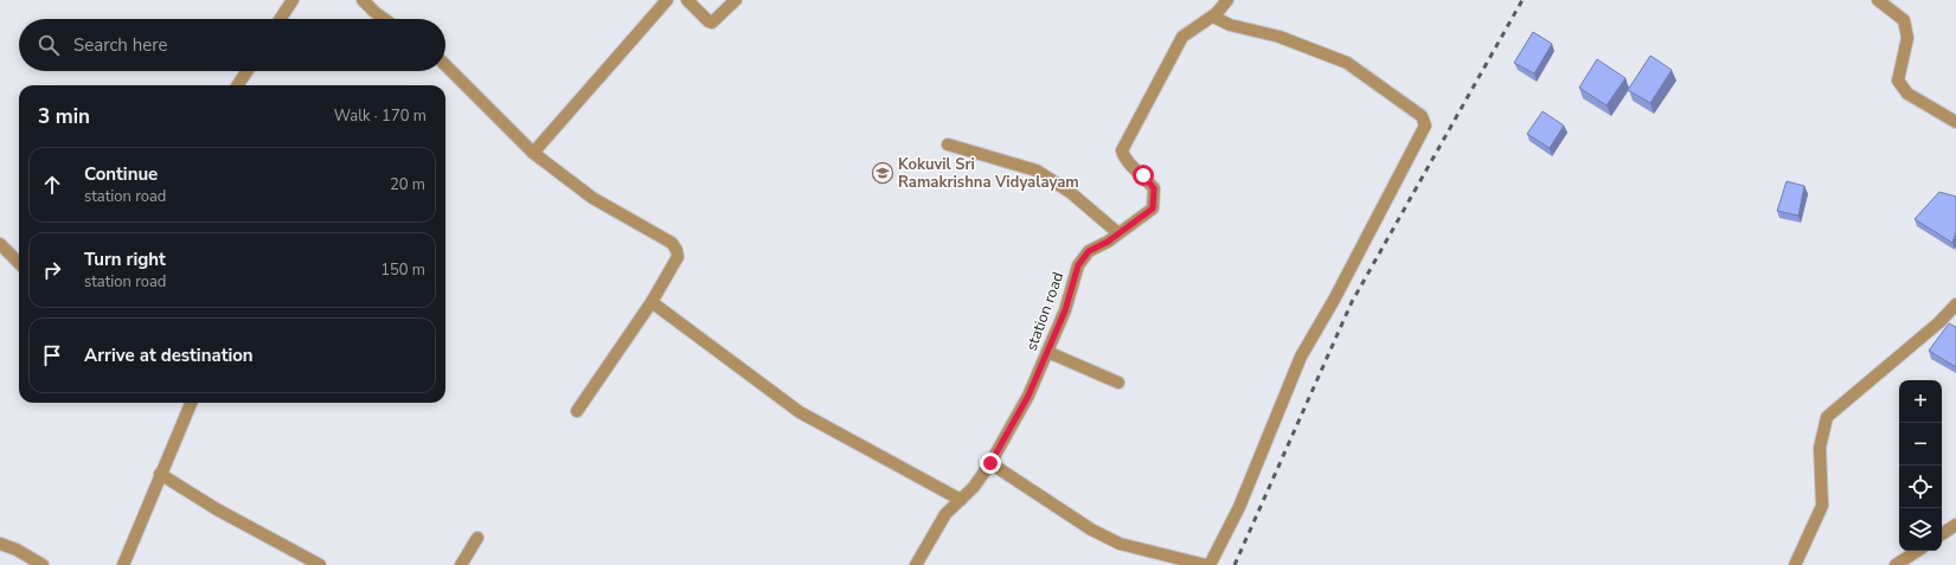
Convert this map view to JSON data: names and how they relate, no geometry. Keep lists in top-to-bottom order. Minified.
{"streets":{"street":["station road"]},"places":{"school or university":["Kokuvil Sri Ramakrishna Vidyalayam"]},"page":{"search":"Search here","heading":["3 min","Walk · 170 m"],"list":[["Continue","station road","20 m"],["Turn right","station road","150 m"],"Arrive at destination"],"map_buttons":["+","−"]}}
